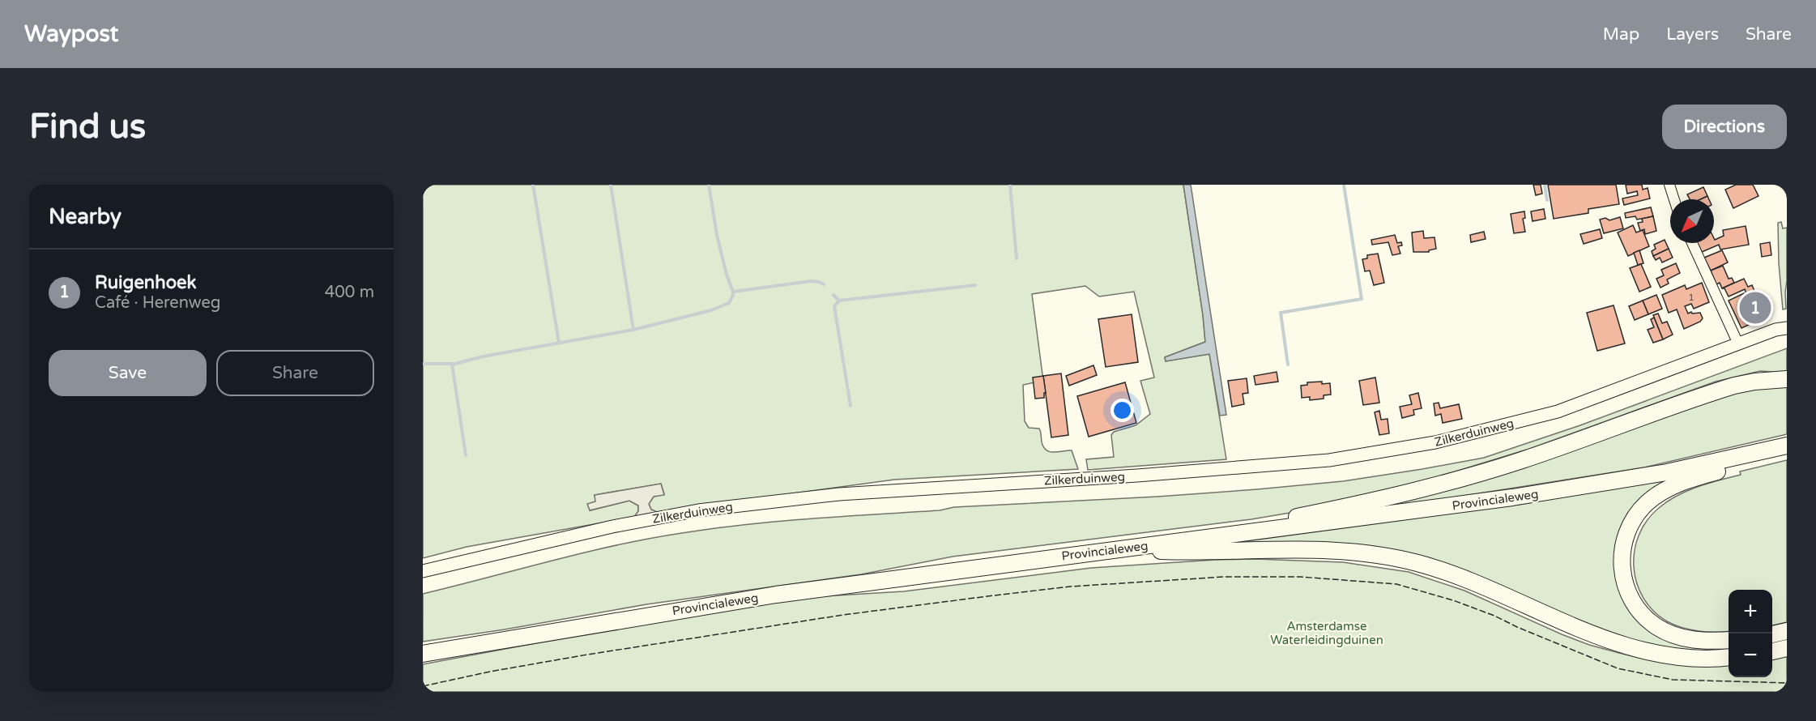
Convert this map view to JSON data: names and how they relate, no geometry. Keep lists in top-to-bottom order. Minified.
{"streets":{"main road":["Provincialeweg"],"street":["Zilkerduinweg"]},"parks":["Amsterdamse Waterleidingduinen"],"house_numbers":["1"],"north":"bottom left","page":{"header":"Waypost","nav":["Map","Layers","Share"],"buttons":["Directions",["Save","Share"]],"title":"Find us","heading":"Nearby","list":[{"mark":"1","name":"Ruigenhoek","note":"Café · Herenweg","value":"400 m"}],"pins":"1","map_buttons":["+","−"]}}
